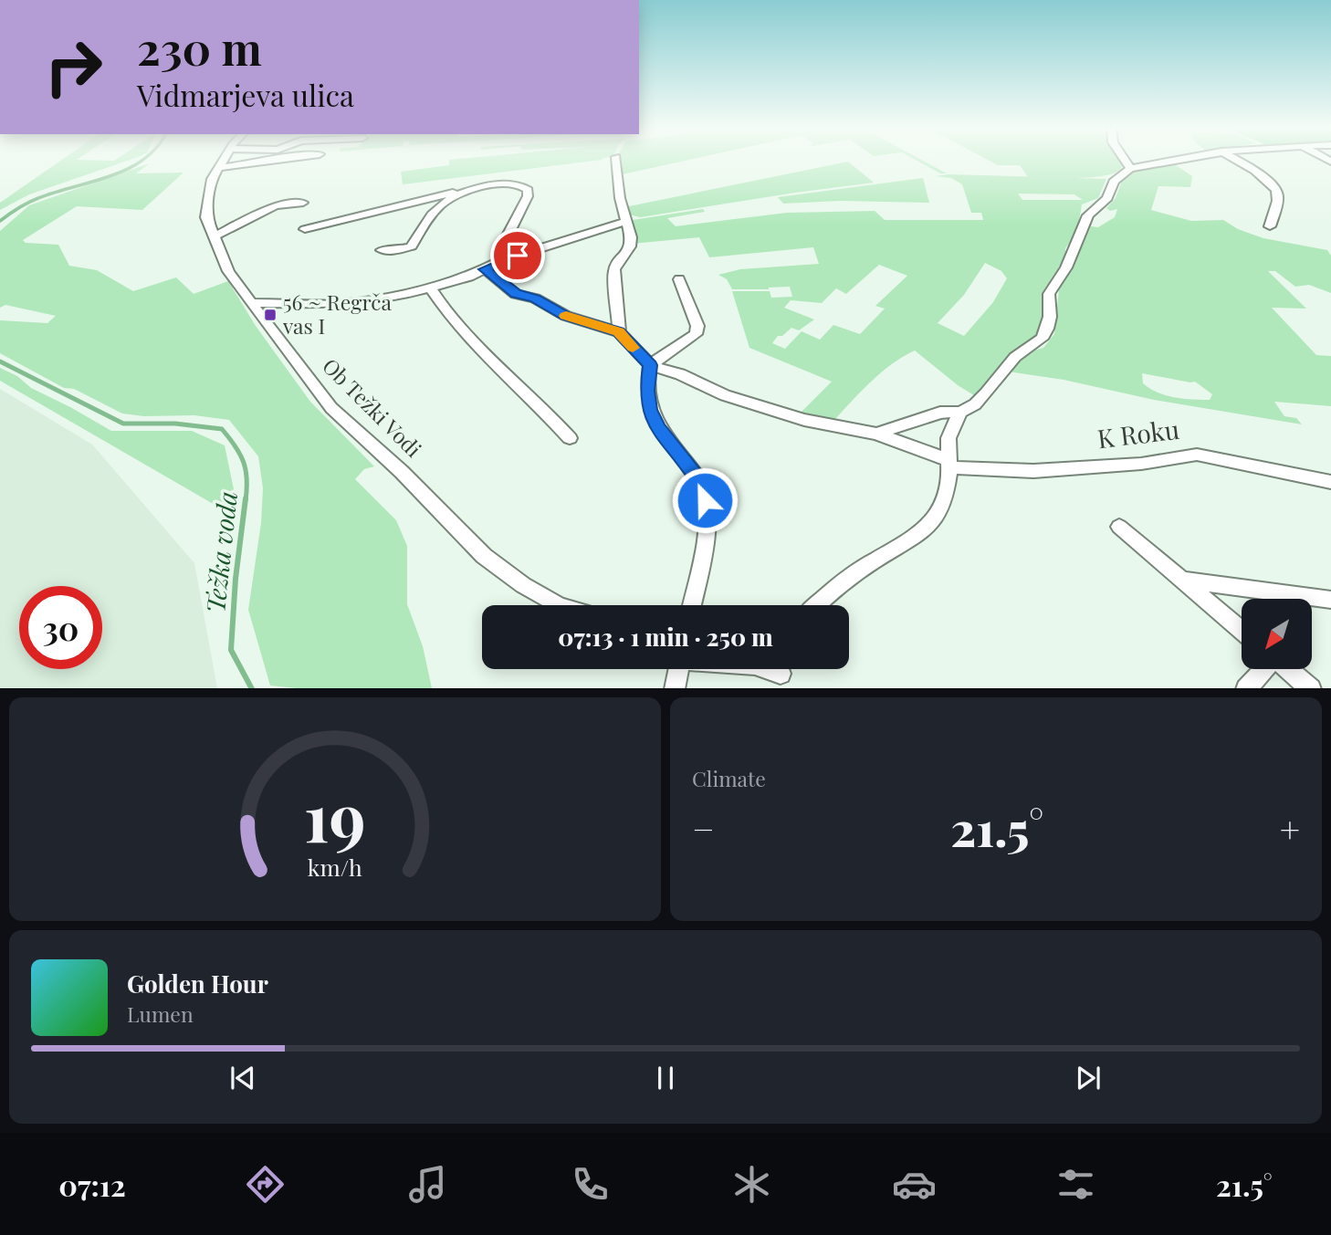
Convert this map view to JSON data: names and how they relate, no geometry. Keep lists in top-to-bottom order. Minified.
{"streets":{"street":["Ob Težki Vodi","K Roku"]},"water":["Težka voda"],"places":{"transit":["56 ~ Regrča vas I"]},"north":"bottom left","page":{"turn":["230 m","Vidmarjeva ulica"],"limit":"30","trip":"07:13 · 1 min · 250 m","tile":"Climate","heat":["−","21.5°","+"],"song":["Golden Hour","Lumen"],"tabs":["07:12","21.5°"],"gauge":["19","km/h"]}}
